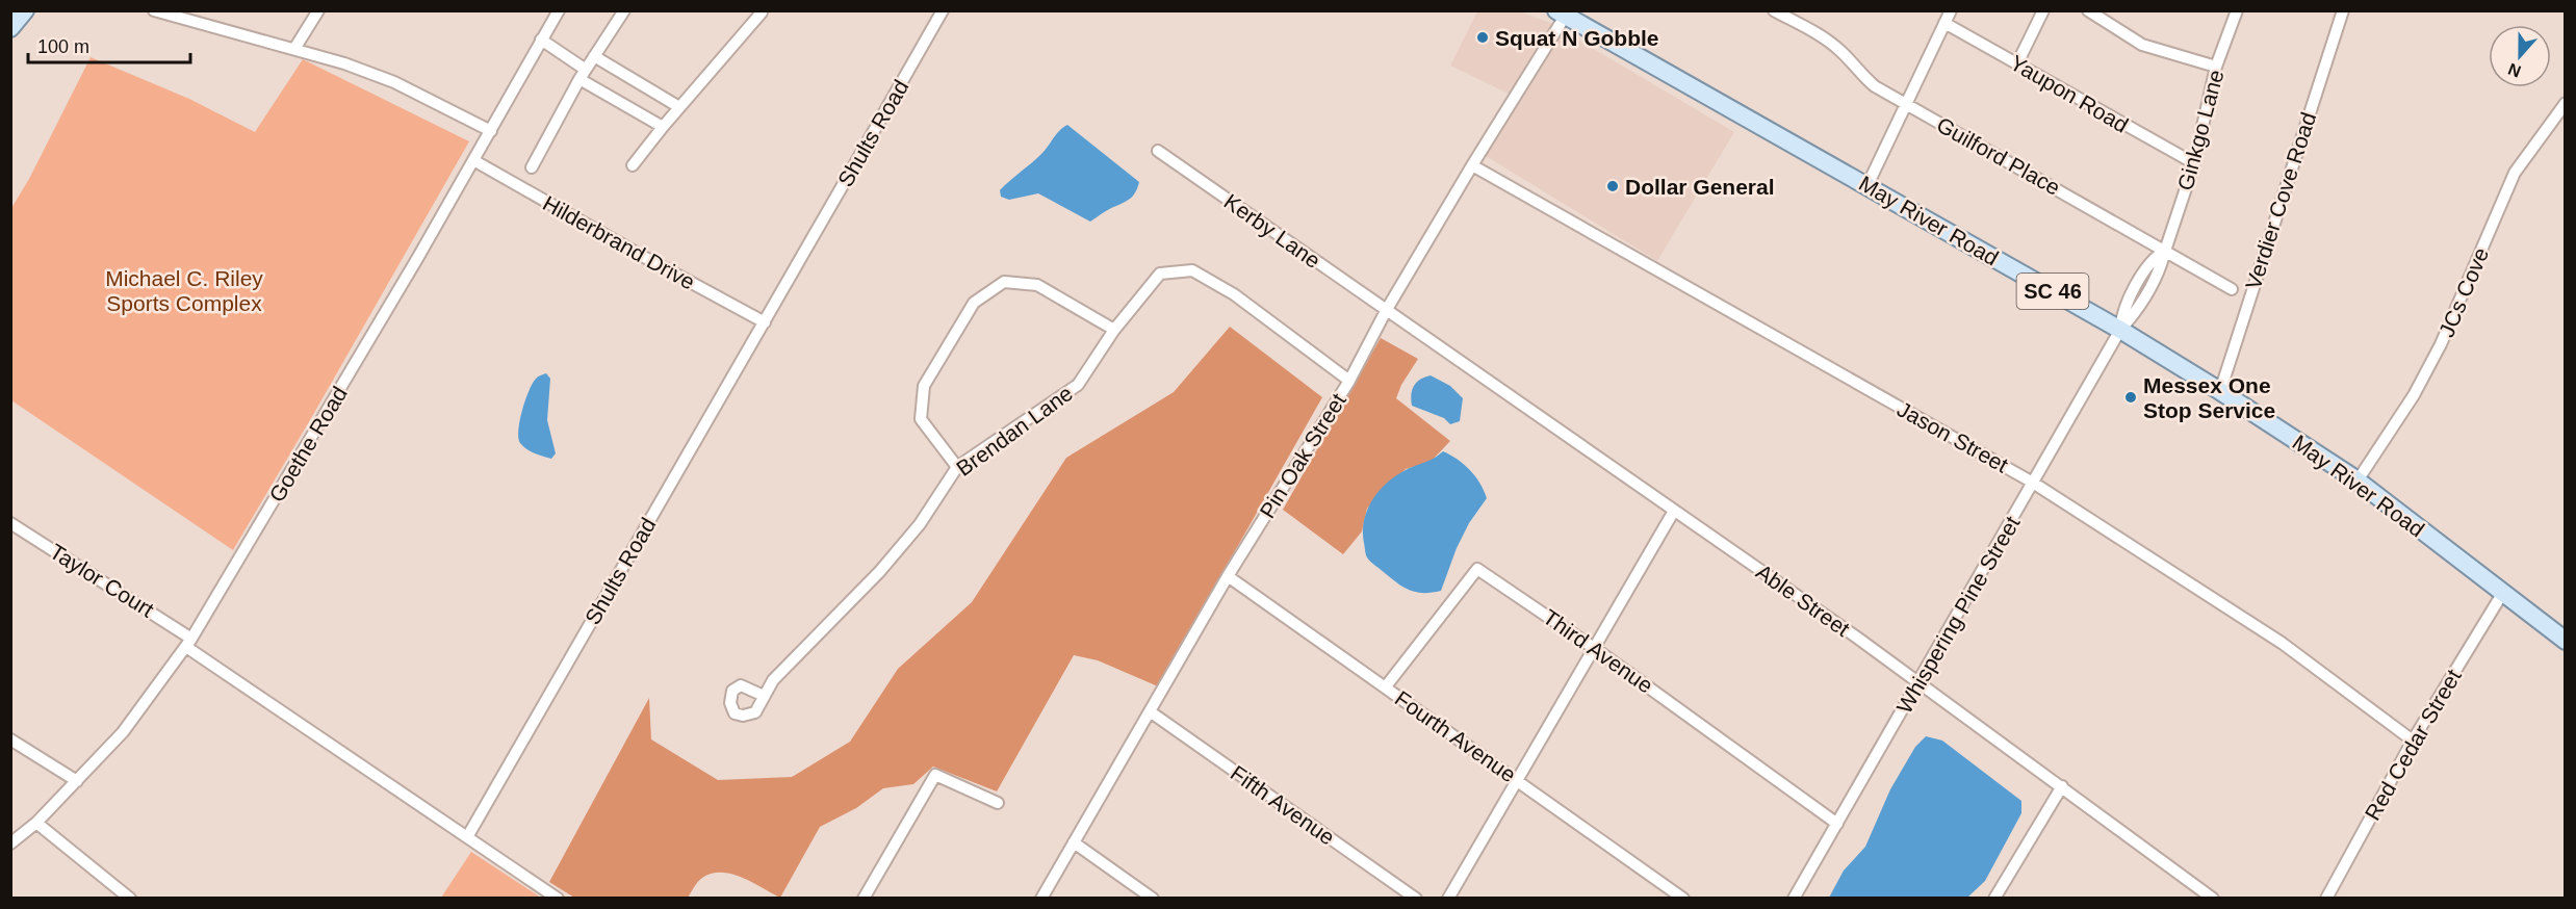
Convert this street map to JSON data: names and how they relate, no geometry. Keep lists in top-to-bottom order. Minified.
{"streets":{"main road":["May River Road","SC 46"],"street":["Yaupon Road","Ginkgo Lane","Shults Road","Guilford Place","Verdier Cove Road","Kerby Lane","Hilderbrand Drive","JCs Cove","Brendan Lane","Jason Street","Goethe Road","Pin Oak Street","Taylor Court","Able Street","Whispering Pine Street","Third Avenue","Fourth Avenue","Red Cedar Street","Fifth Avenue"]},"crossings":[["Yaupon Road","Ginkgo Lane"],["Ginkgo Lane","Guilford Place"],["Ginkgo Lane","May River Road"],["Ginkgo Lane","Whispering Pine Street"],["Shults Road","Hilderbrand Drive"],["Verdier Cove Road","May River Road"],["May River Road","JCs Cove"],["May River Road","Pin Oak Street"],["May River Road","Whispering Pine Street"],["May River Road","Red Cedar Street"],["Kerby Lane","Pin Oak Street"],["Kerby Lane","Able Street"],["Hilderbrand Drive","Goethe Road"],["Brendan Lane","Pin Oak Street"],["Jason Street","Pin Oak Street"],["Jason Street","Whispering Pine Street"],["Jason Street","Red Cedar Street"],["Goethe Road","Taylor Court"],["Pin Oak Street","Able Street"],["Pin Oak Street","Fourth Avenue"],["Pin Oak Street","Fifth Avenue"],["Able Street","Whispering Pine Street"],["Whispering Pine Street","Third Avenue"],["Third Avenue","Fourth Avenue"]],"parks":["Michael C. Riley Sports Complex"],"places":["Squat N Gobble","Dollar General","Messex One Stop Service"],"scale_bar":"100 m","north":"bottom"}
